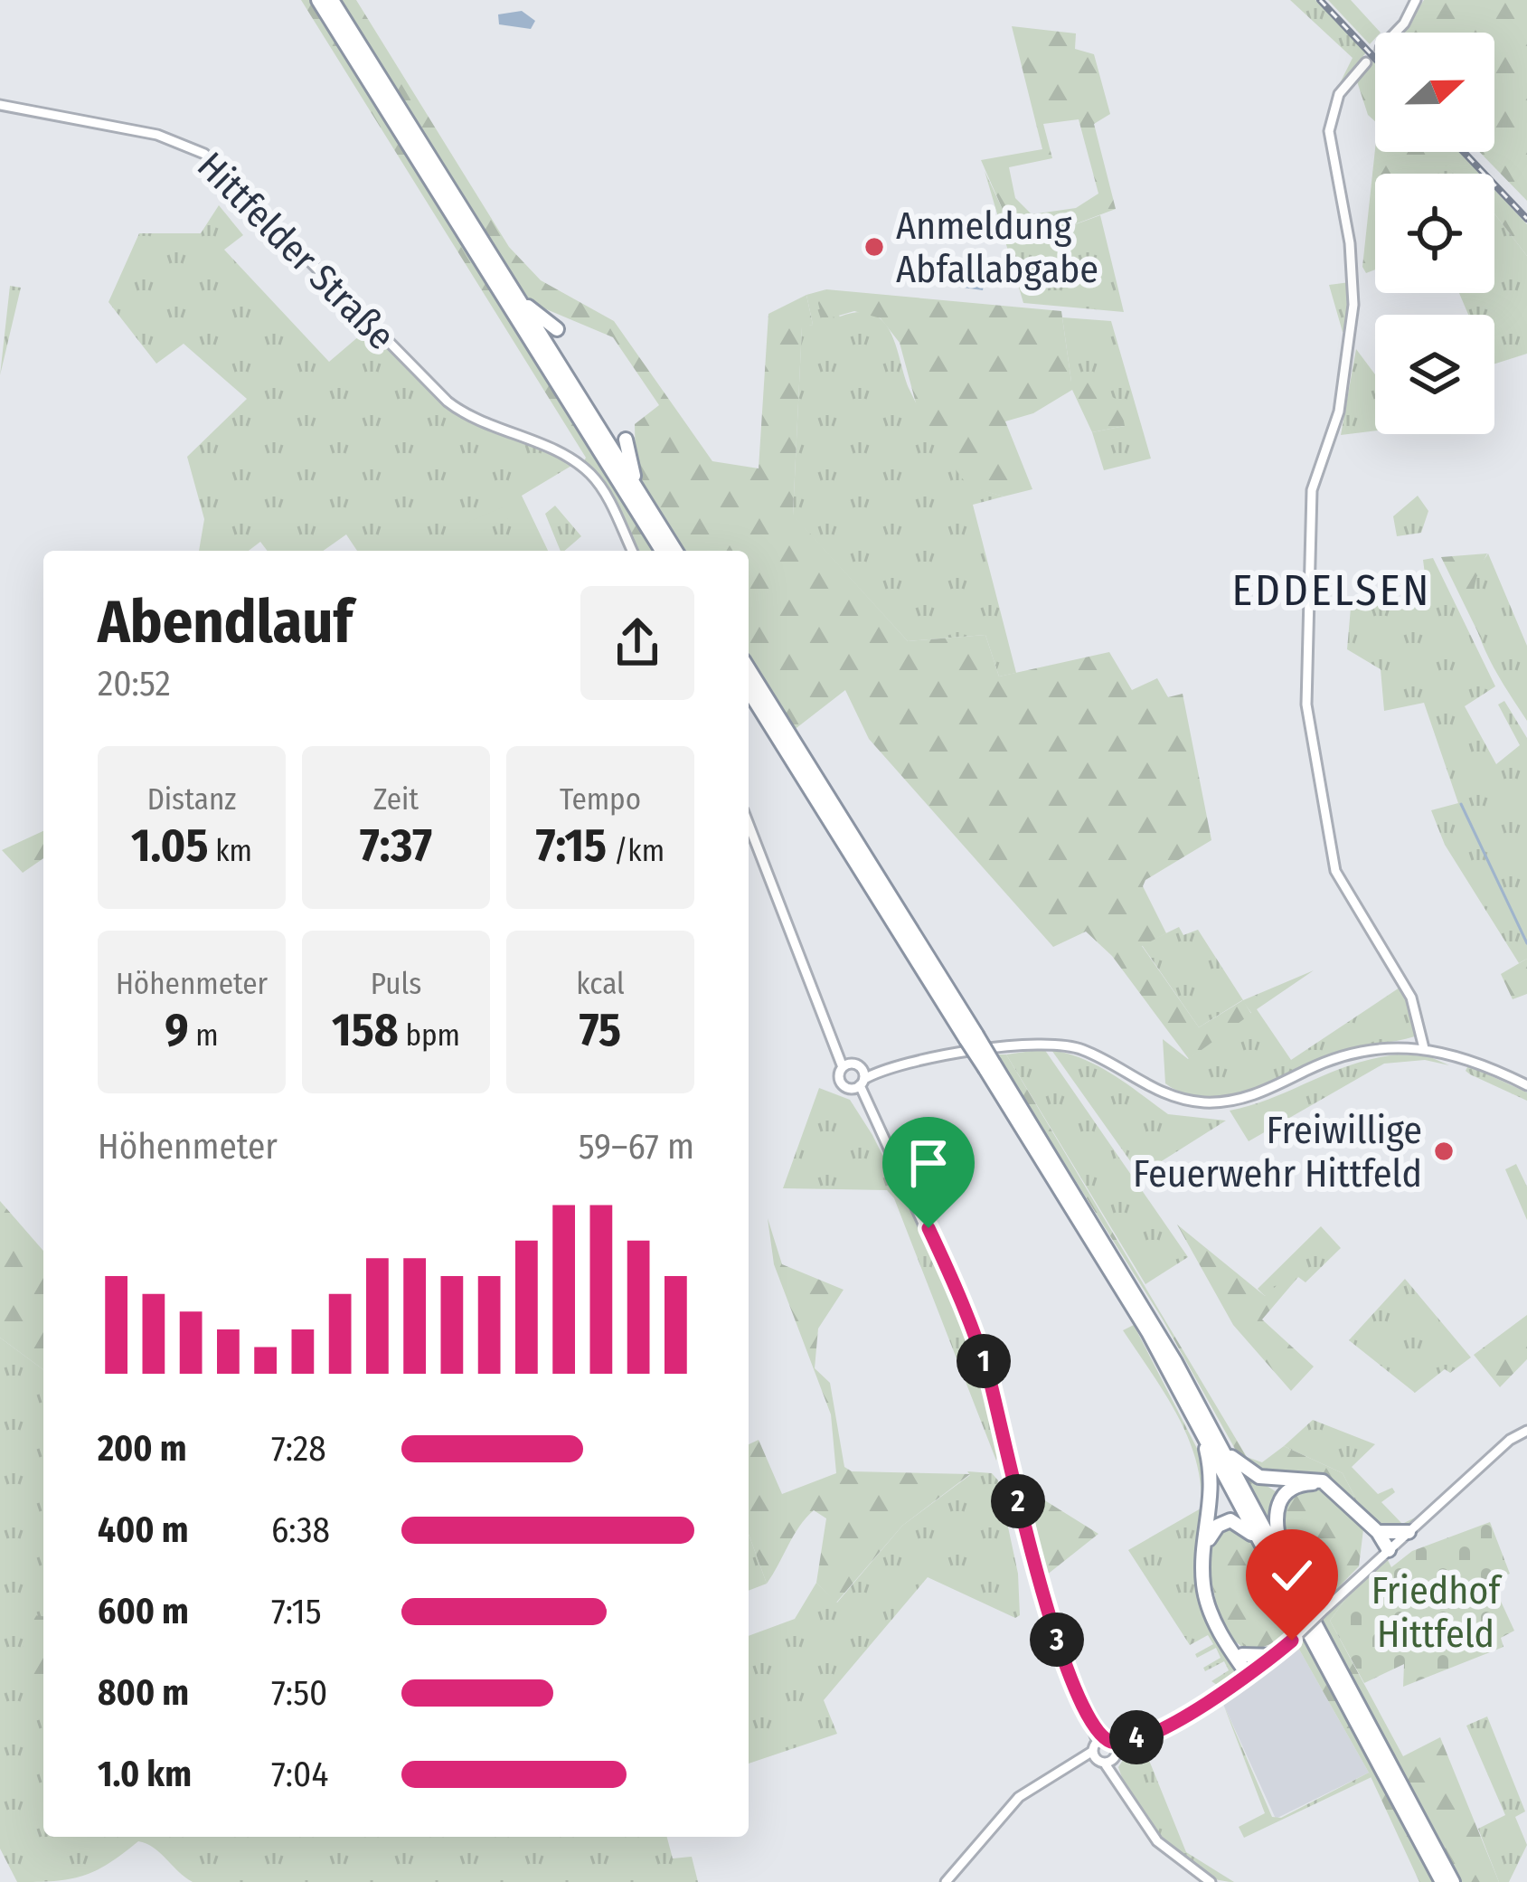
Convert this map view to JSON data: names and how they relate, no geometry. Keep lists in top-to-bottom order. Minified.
{"streets":{"street":["Hittfelder Straße"]},"districts":["EDDELSEN"],"parks":["Friedhof Hittfeld"],"places":["Anmeldung Abfallabgabe","Freiwillige Feuerwehr Hittfeld"],"north":"right","page":{"heading":["Abendlauf","20:52"],"stats":[["Distanz","1.05 km"],["Zeit","7:37"],["Tempo","7:15 /km"],["Höhenmeter","9 m"],["Puls","158 bpm"],["kcal","75"]],"chart":["Höhenmeter","59–67 m"],"pins":["1","2","3","4"],"list":[{"name":"200 m","note":"7:28"},{"name":"400 m","note":"6:38"},{"name":"600 m","note":"7:15"},{"name":"800 m","note":"7:50"},{"name":"1.0 km","note":"7:04"}]}}
